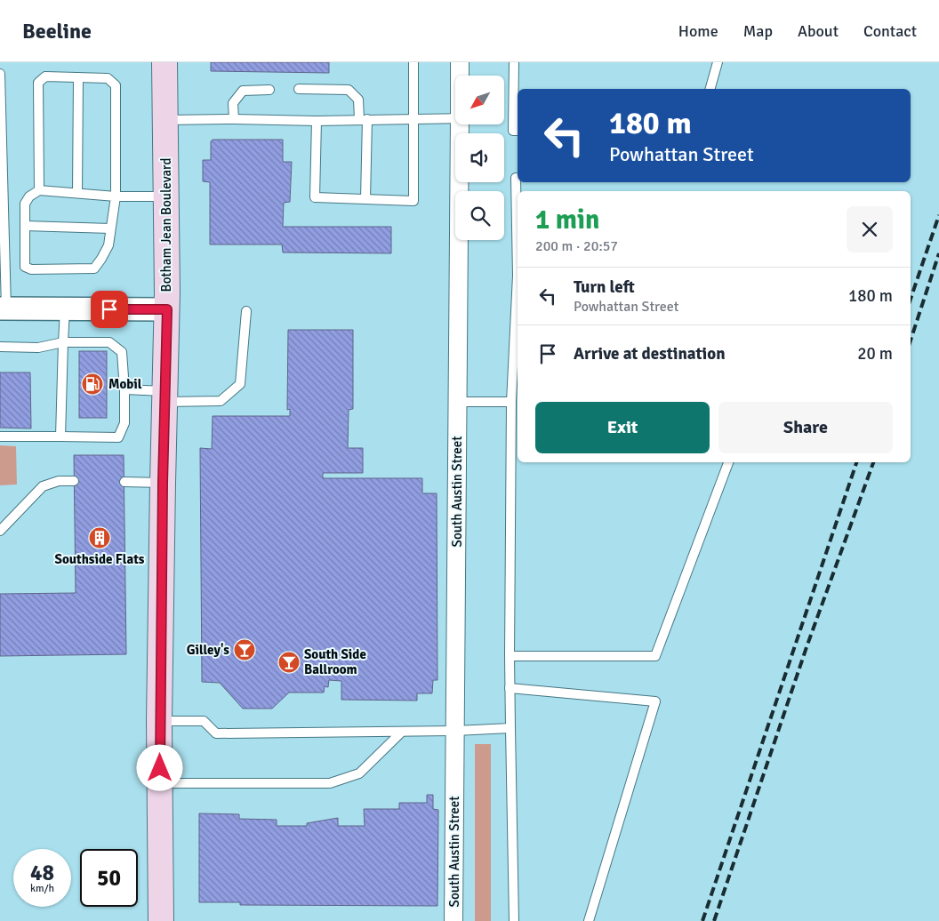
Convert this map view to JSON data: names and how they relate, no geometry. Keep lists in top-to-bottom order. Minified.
{"streets":{"main road":["Botham Jean Boulevard"],"street":["South Austin Street"]},"places":{"fuel station":["Mobil"],"building":["Southside Flats"],"bar":["Gilley's","South Side Ballroom"]},"north":"bottom left","page":{"header":"Beeline","nav":["Home","Map","About","Contact"],"turn":["180 m","Powhattan Street"],"heading":["1 min","200 m · 20:57"],"list":[{"name":"Turn left","note":"Powhattan Street","value":"180 m"},{"name":"Arrive at destination","value":"20 m"}],"buttons":["Exit","Share"],"speed":"48 km/h","limit":"50"}}
